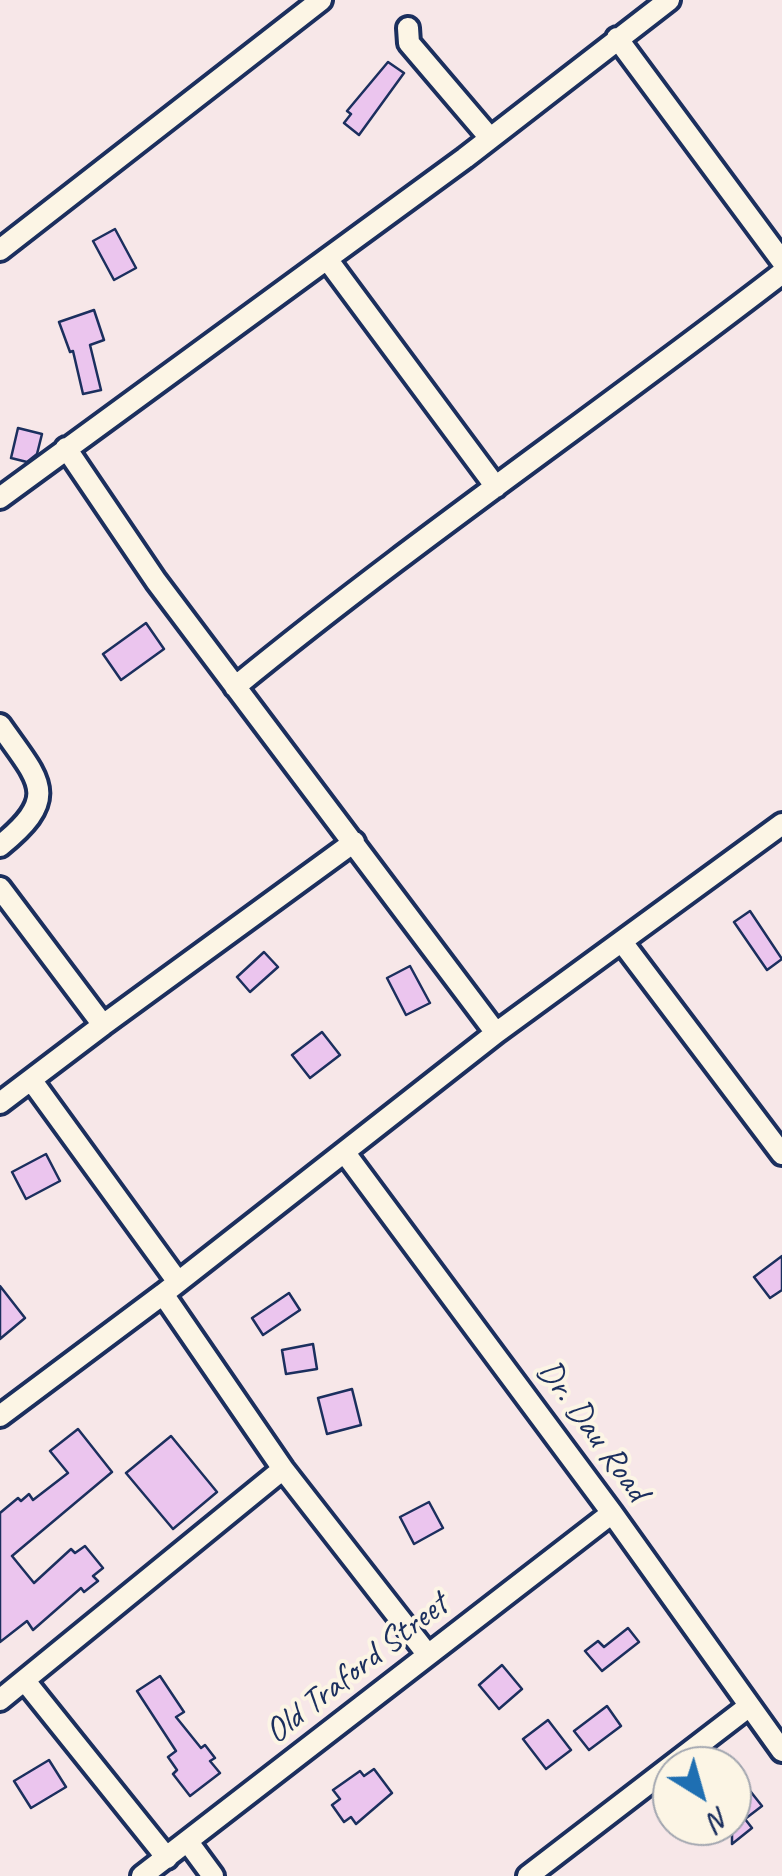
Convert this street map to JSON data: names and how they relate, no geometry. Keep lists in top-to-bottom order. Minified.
{"streets":{"street":["Dr. Dau Road","Old Traford Street"]},"crossings":[["Dr. Dau Road","Old Traford Street"]],"north":"bottom right"}
